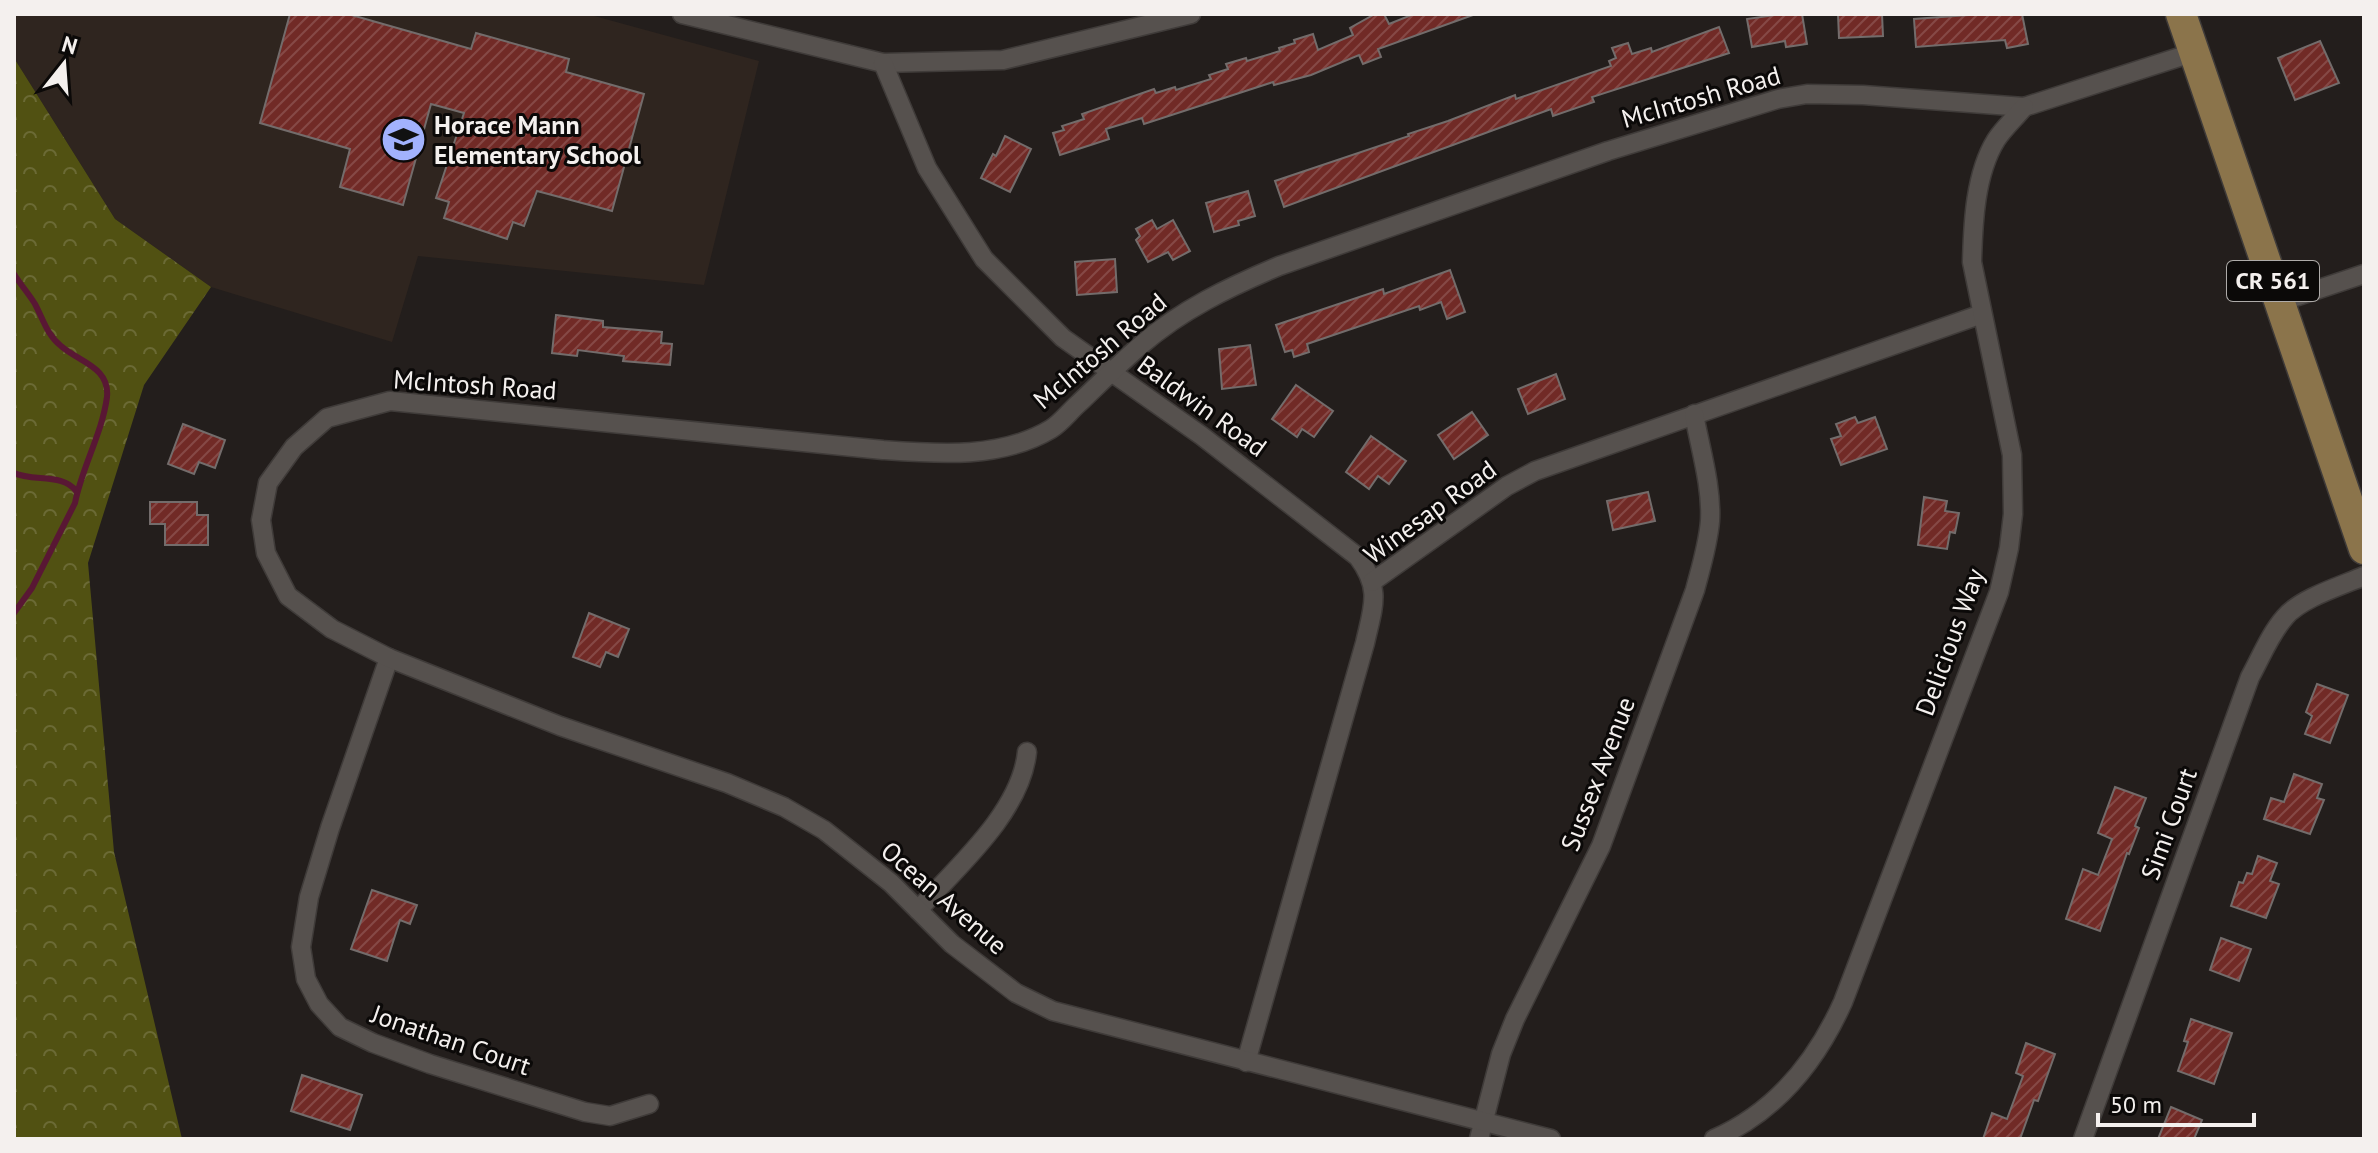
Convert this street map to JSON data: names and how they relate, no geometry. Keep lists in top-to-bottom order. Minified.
{"streets":{"main road":["CR 561"],"street":["McIntosh Road","Baldwin Road","Winesap Road","Delicious Way","Sussex Avenue","Simi Court","Ocean Avenue","Jonathan Court"]},"crossings":[["McIntosh Road","CR 561"],["McIntosh Road","Baldwin Road"],["McIntosh Road","Delicious Way"],["McIntosh Road","Ocean Avenue"],["McIntosh Road","Jonathan Court"],["Baldwin Road","Winesap Road"],["Winesap Road","Delicious Way"],["Winesap Road","Sussex Avenue"],["Winesap Road","Ocean Avenue"],["Sussex Avenue","Ocean Avenue"],["Ocean Avenue","Jonathan Court"]],"places":{"school or university":["Horace Mann Elementary School"]},"scale_bar":"50 m","north":"top"}
